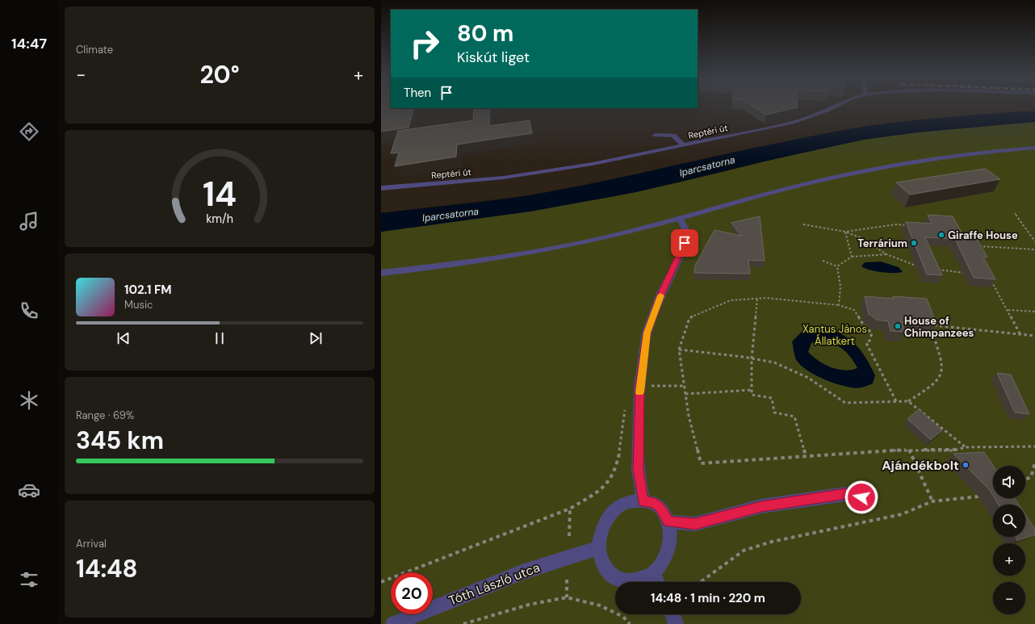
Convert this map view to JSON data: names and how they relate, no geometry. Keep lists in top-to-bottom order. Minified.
{"streets":{"street":["Reptéri út","Tóth László utca"]},"water":["Iparcsatorna"],"parks":["Xantus János Állatkert"],"places":["Giraffe House","Terrárium","House of Chimpanzees","Ajándékbolt"],"page":{"tabs":"14:47","tile":["Climate",["Range · 69%","345 km"],["Arrival","14:48"]],"turn":["80 m","Kiskút liget"],"heat":["−","20°","+"],"then":"Then","song":["102.1 FM","Music"],"map_buttons":["+","−"],"limit":"20","trip":"14:48 · 1 min · 220 m","gauge":["14","km/h"]}}
